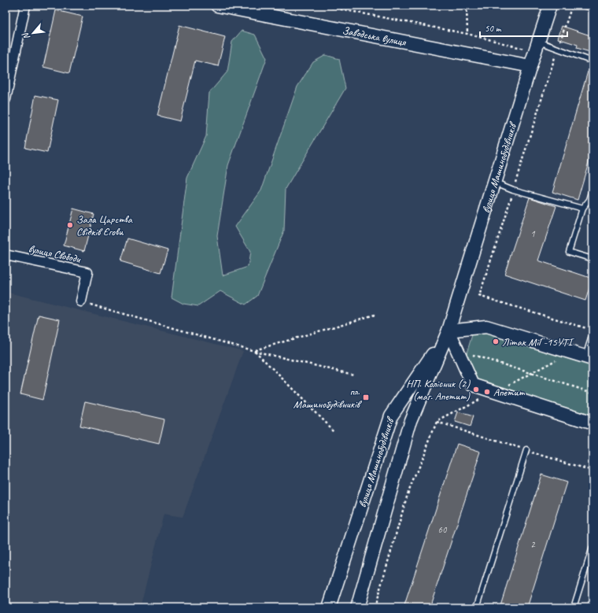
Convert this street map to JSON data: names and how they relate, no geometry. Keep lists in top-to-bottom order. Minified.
{"streets":{"street":["Заводська вулиця","вулиця Машинобудівників","вулиця Свободи"]},"crossings":[["Заводська вулиця","вулиця Машинобудівників"]],"places":{"other":["Зала Царства Свідків Єгови","Літак МіГ-15УТІ","НП. Колісник (2) (маг. Апетит)","Апетит"],"transit":["пл. Машинобудівників"]},"house_numbers":["1","60","2"],"scale_bar":"50 m","north":"bottom left"}
